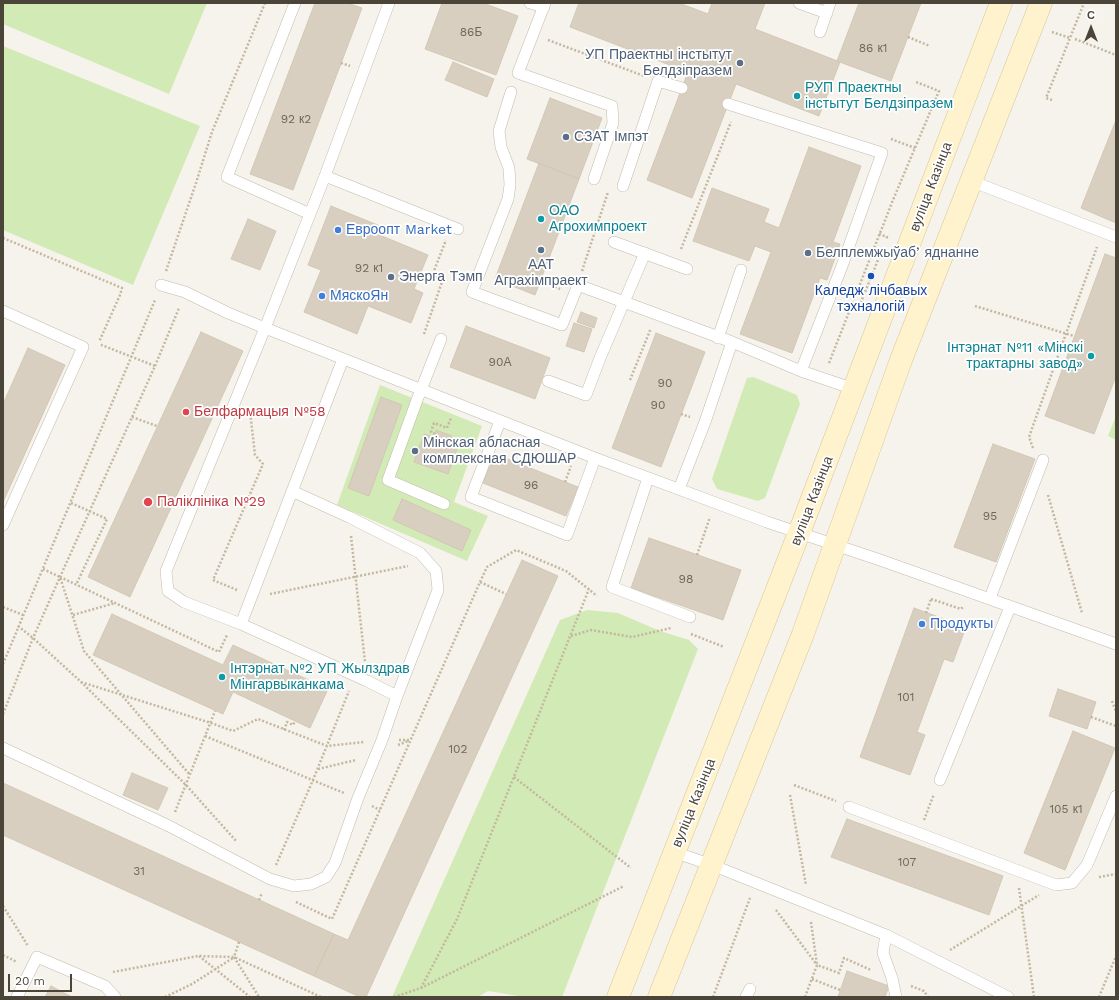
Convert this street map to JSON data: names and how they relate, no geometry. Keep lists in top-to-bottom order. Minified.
{"streets":{"main road":["вуліца Казінца"]},"places":["УП Праектны інстытут Белдзіпразем","РУП Праектны інстытут Белдзіпразем","СЗАТ Імпэт","ОАО Агрохимпроект","Евроопт Market","ААТ Аграхімпраект","Белплемжыўабʼяднанне","Каледж лічбавых тэхналогій","Энерга Тэмп","МяскоЯн","Інтэрнат №11 «Мінскі трактарны завод»","Белфармацыя №58","Мінская абласная комплексная СДЮШАР","Паліклініка №29","Продукты","Інтэрнат №2 УП Жылздрав Мінгарвыканкама"],"house_numbers":["86Б","86 к1","92 к2","92 к1","90А","90","90","96","95","98","101","102","105 к1","107","31"],"scale_bar":"20 m","north":"top"}
